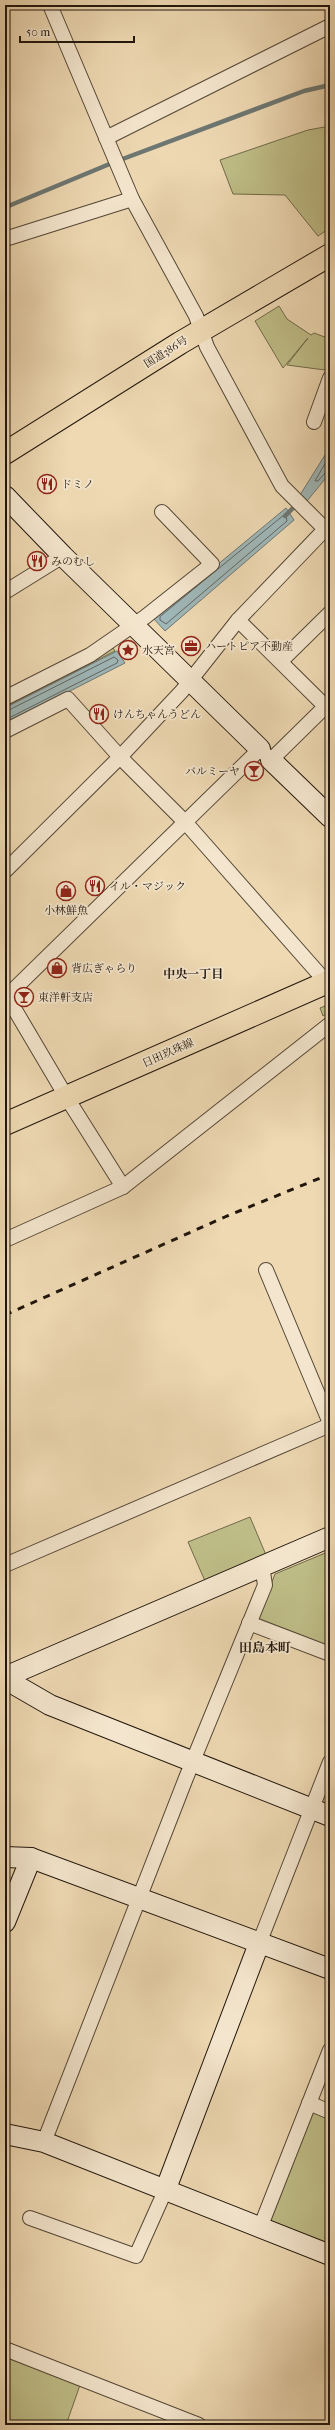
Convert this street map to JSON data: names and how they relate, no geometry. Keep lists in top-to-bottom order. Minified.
{"streets":{"main road":["国道386号","日田玖珠線"]},"districts":["中央一丁目","田島本町"],"places":{"restaurant":["ドミノ","みのむし","けんちゃんうどん","イル・マジック"],"office":["ハートピア不動産"],"place":["水天宮"],"bar":["バルミーヤ","東洋軒支店"],"shop":["小林鮮魚","背広ぎゃらり"]},"scale_bar":"50 m"}
